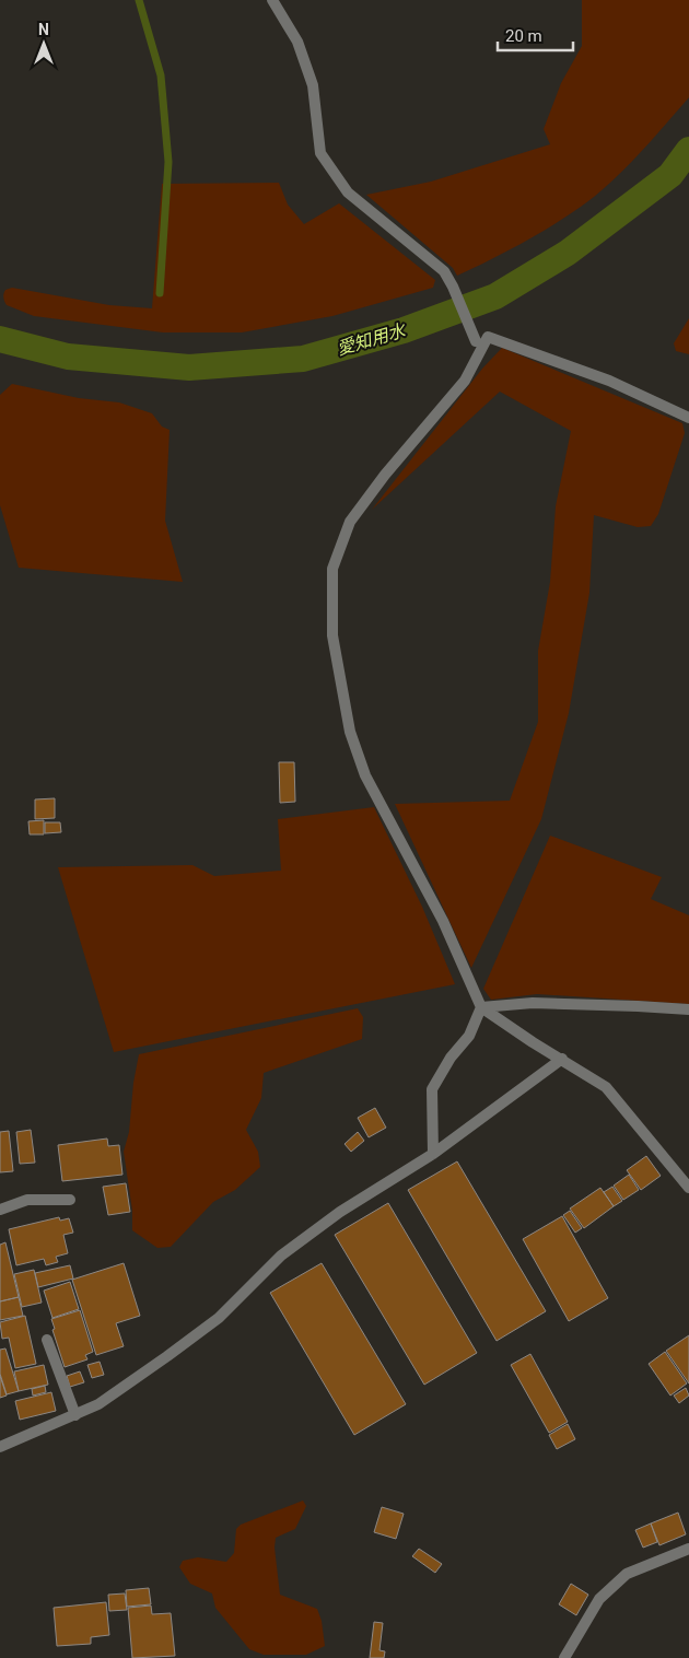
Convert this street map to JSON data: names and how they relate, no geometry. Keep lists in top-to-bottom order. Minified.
{"water":["愛知用水"],"scale_bar":"20 m","north":"top"}
